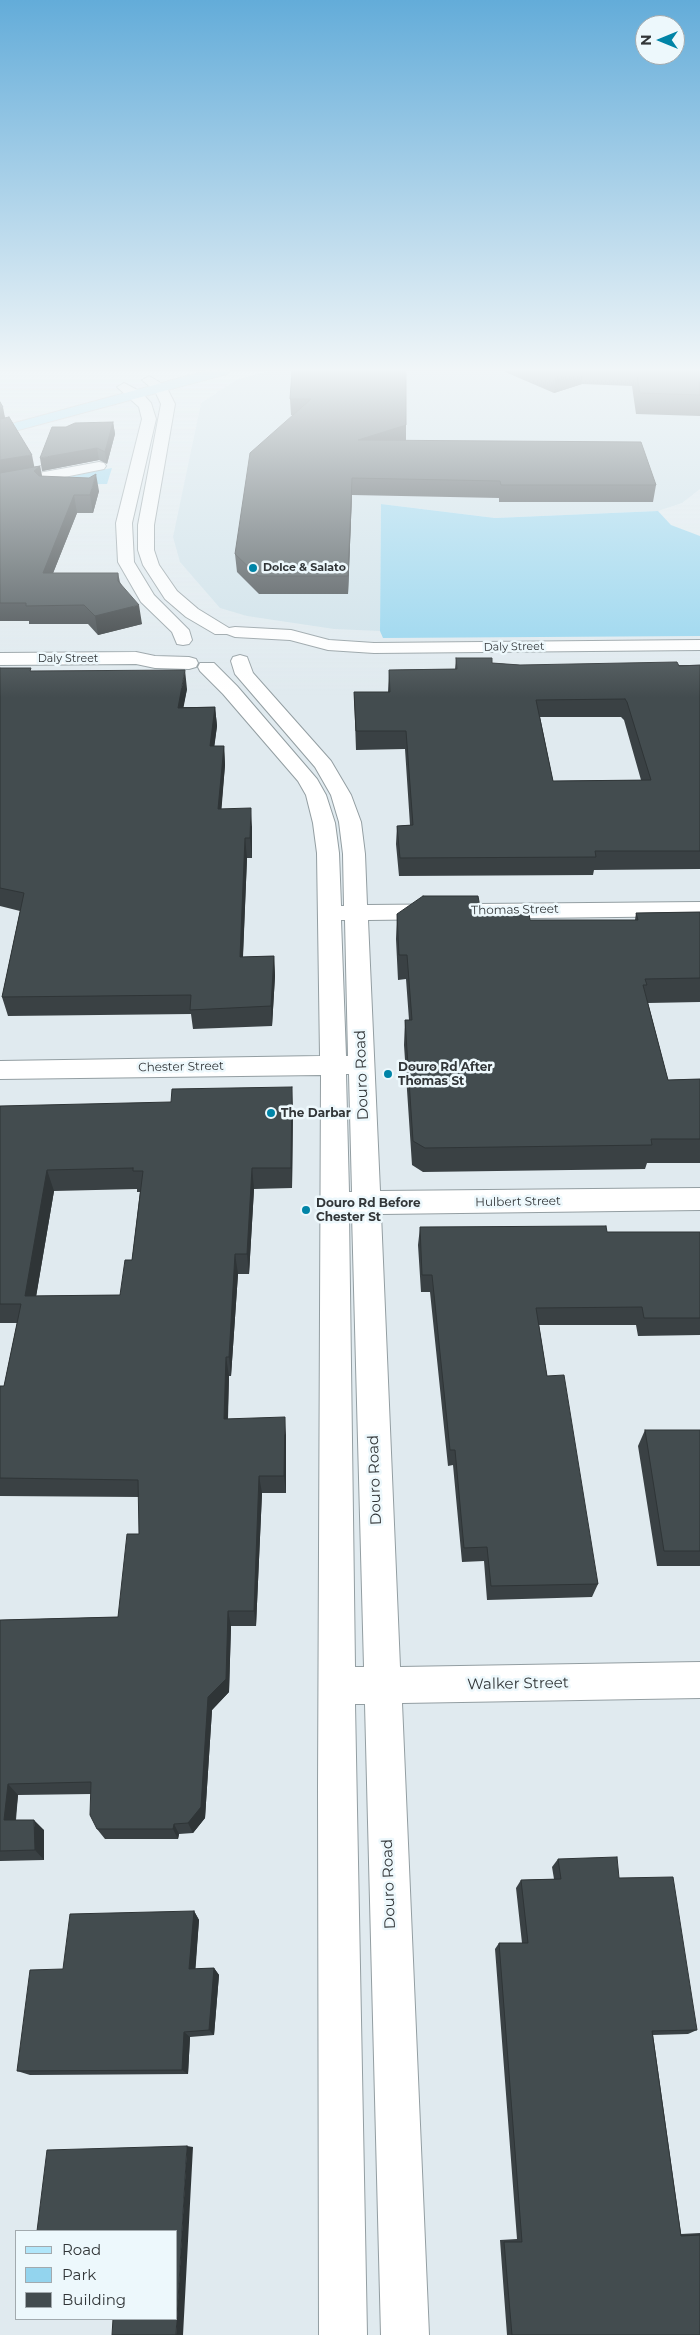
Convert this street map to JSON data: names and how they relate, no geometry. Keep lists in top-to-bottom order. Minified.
{"streets":{"street":["Daly Street","Thomas Street","Chester Street","Douro Road","Hulbert Street","Walker Street"]},"crossings":[["Daly Street","Douro Road"],["Thomas Street","Douro Road"],["Chester Street","Douro Road"],["Douro Road","Hulbert Street"],["Douro Road","Walker Street"]],"places":["Dolce & Salato","Douro Rd After Thomas St","The Darbar","Douro Rd Before Chester St"],"legend":["Road","Park","Building"],"north":"left"}
